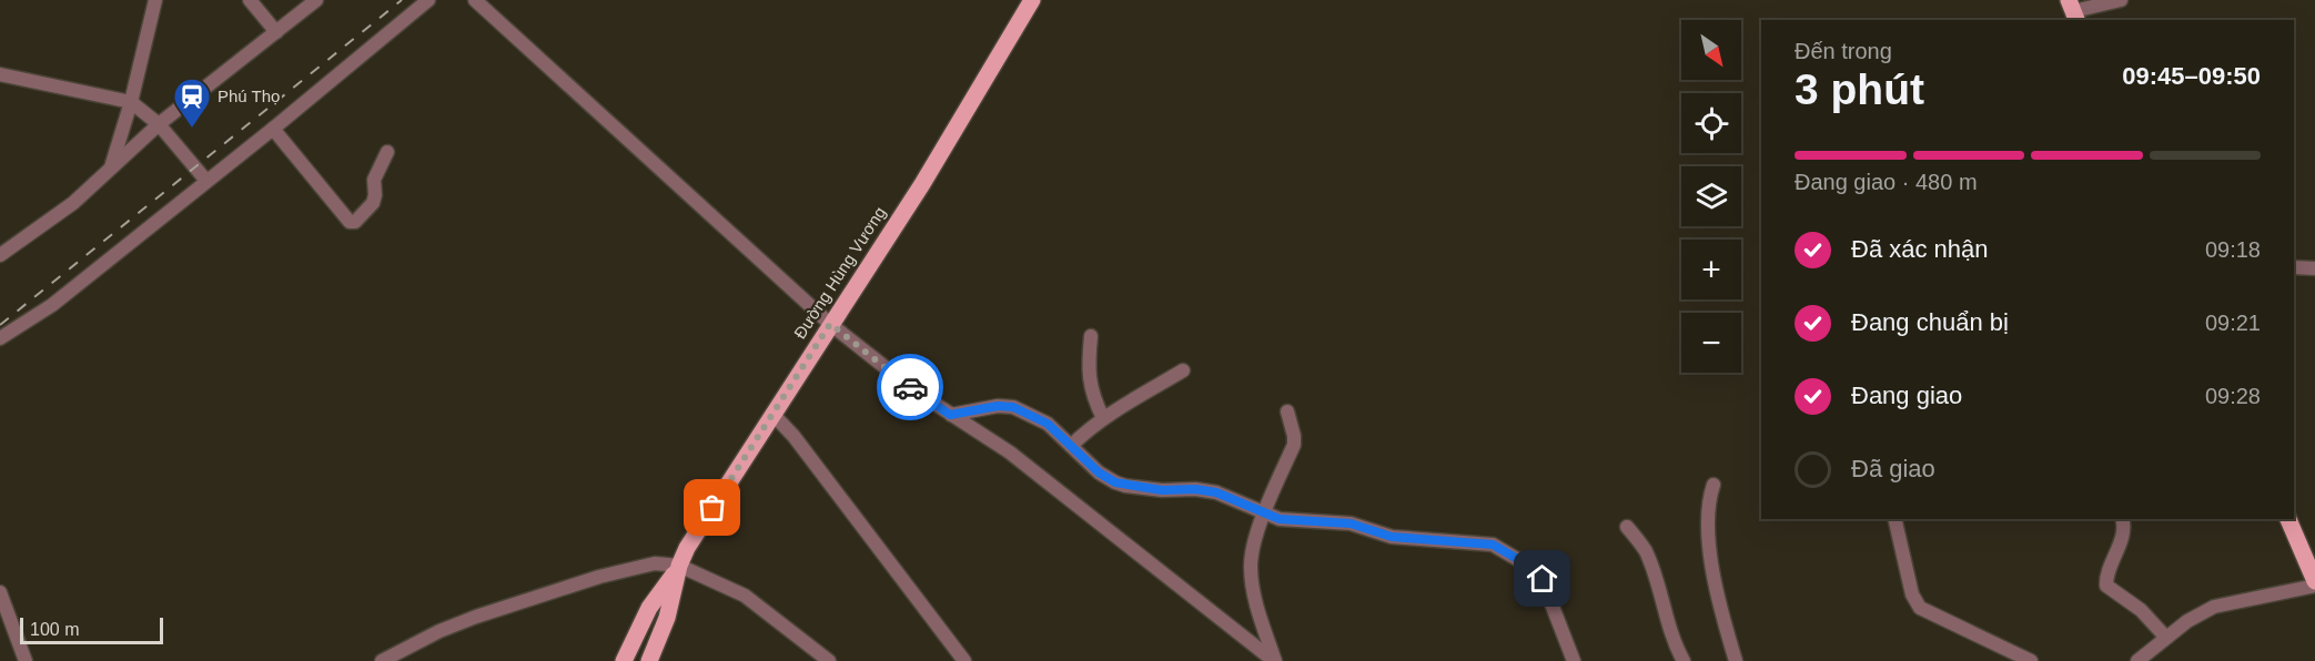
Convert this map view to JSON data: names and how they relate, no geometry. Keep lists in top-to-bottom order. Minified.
{"streets":{"main road":["Đường Hùng Vương"]},"places":{"station":["Phú Thọ"]},"scale_bar":"100 m","north":"bottom right","page":{"map_buttons":["+","−"],"heading":["3 phút","Đến trong","09:45–09:50"],"bar":"Đang giao · 480 m","list":[["Đã xác nhận","09:18"],["Đang chuẩn bị","09:21"],["Đang giao","09:28"],"Đã giao"],"scale":"100 m"}}
